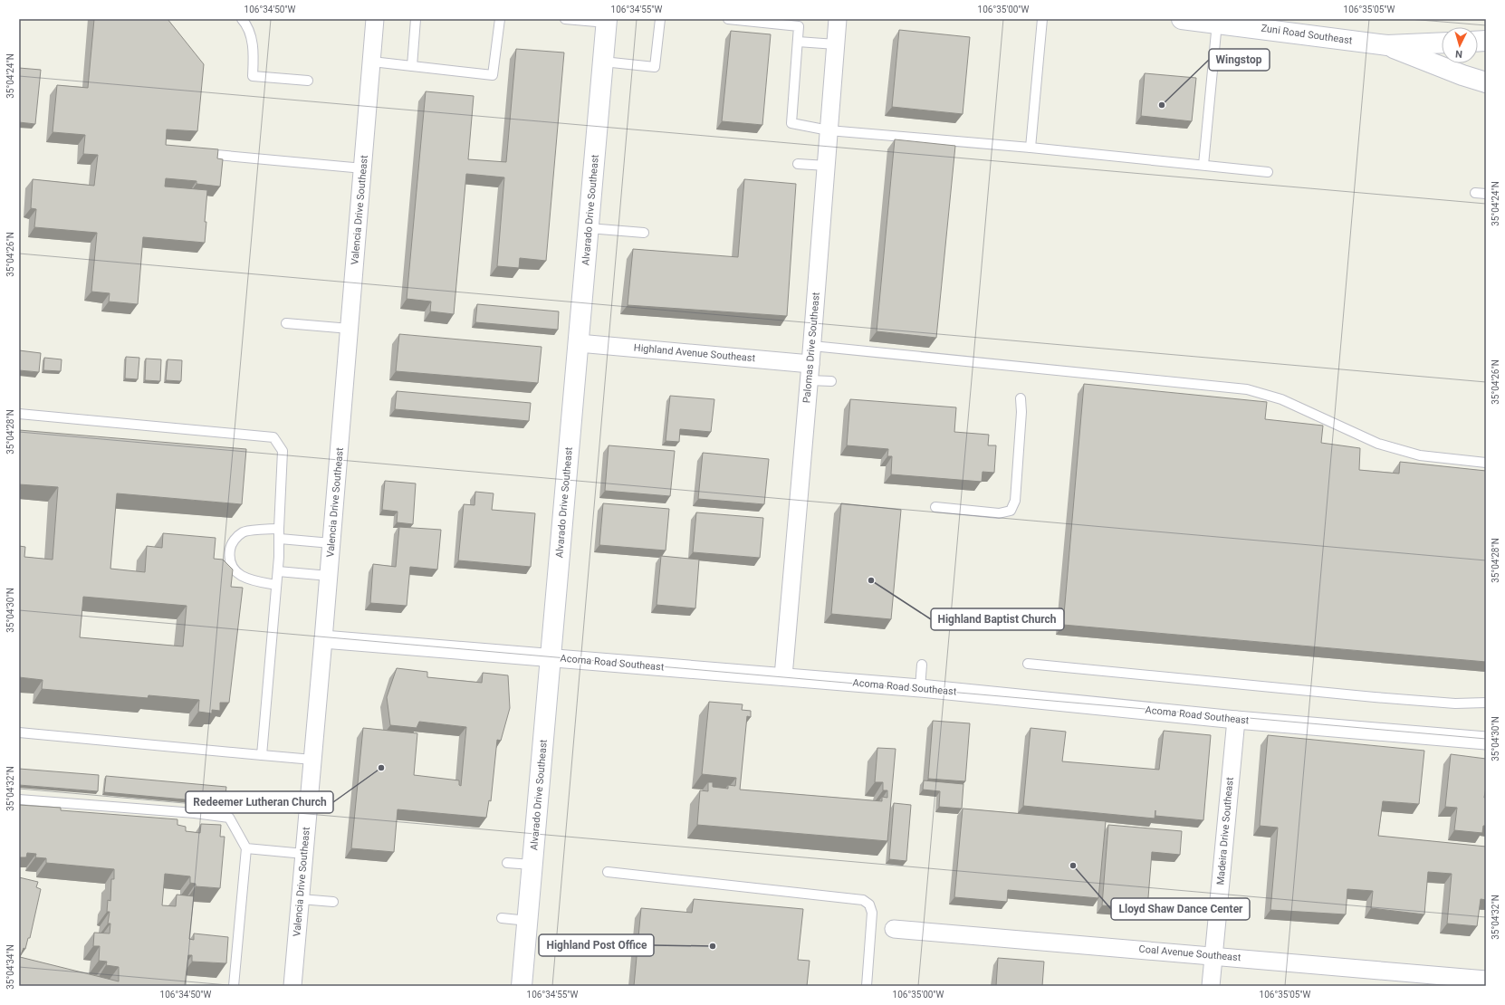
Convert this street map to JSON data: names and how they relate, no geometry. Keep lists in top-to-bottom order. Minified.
{"streets":{"street":["Zuni Road Southeast","Valencia Drive Southeast","Alvarado Drive Southeast","Palomas Drive Southeast","Highland Avenue Southeast","Acoma Road Southeast","Madeira Drive Southeast","Coal Avenue Southeast"]},"crossings":[["Valencia Drive Southeast","Acoma Road Southeast"],["Alvarado Drive Southeast","Highland Avenue Southeast"],["Alvarado Drive Southeast","Acoma Road Southeast"],["Palomas Drive Southeast","Highland Avenue Southeast"],["Palomas Drive Southeast","Acoma Road Southeast"],["Acoma Road Southeast","Madeira Drive Southeast"],["Madeira Drive Southeast","Coal Avenue Southeast"]],"places":["Wingstop","Highland Baptist Church","Redeemer Lutheran Church","Lloyd Shaw Dance Center","Highland Post Office"],"north":"bottom","coordinates":["106°34'50\"W","106°34'55\"W","106°35'00\"W","106°35'05\"W","35°04'24\"N","35°04'26\"N","35°04'28\"N","35°04'30\"N","35°04'32\"N","35°04'34\"N"]}
